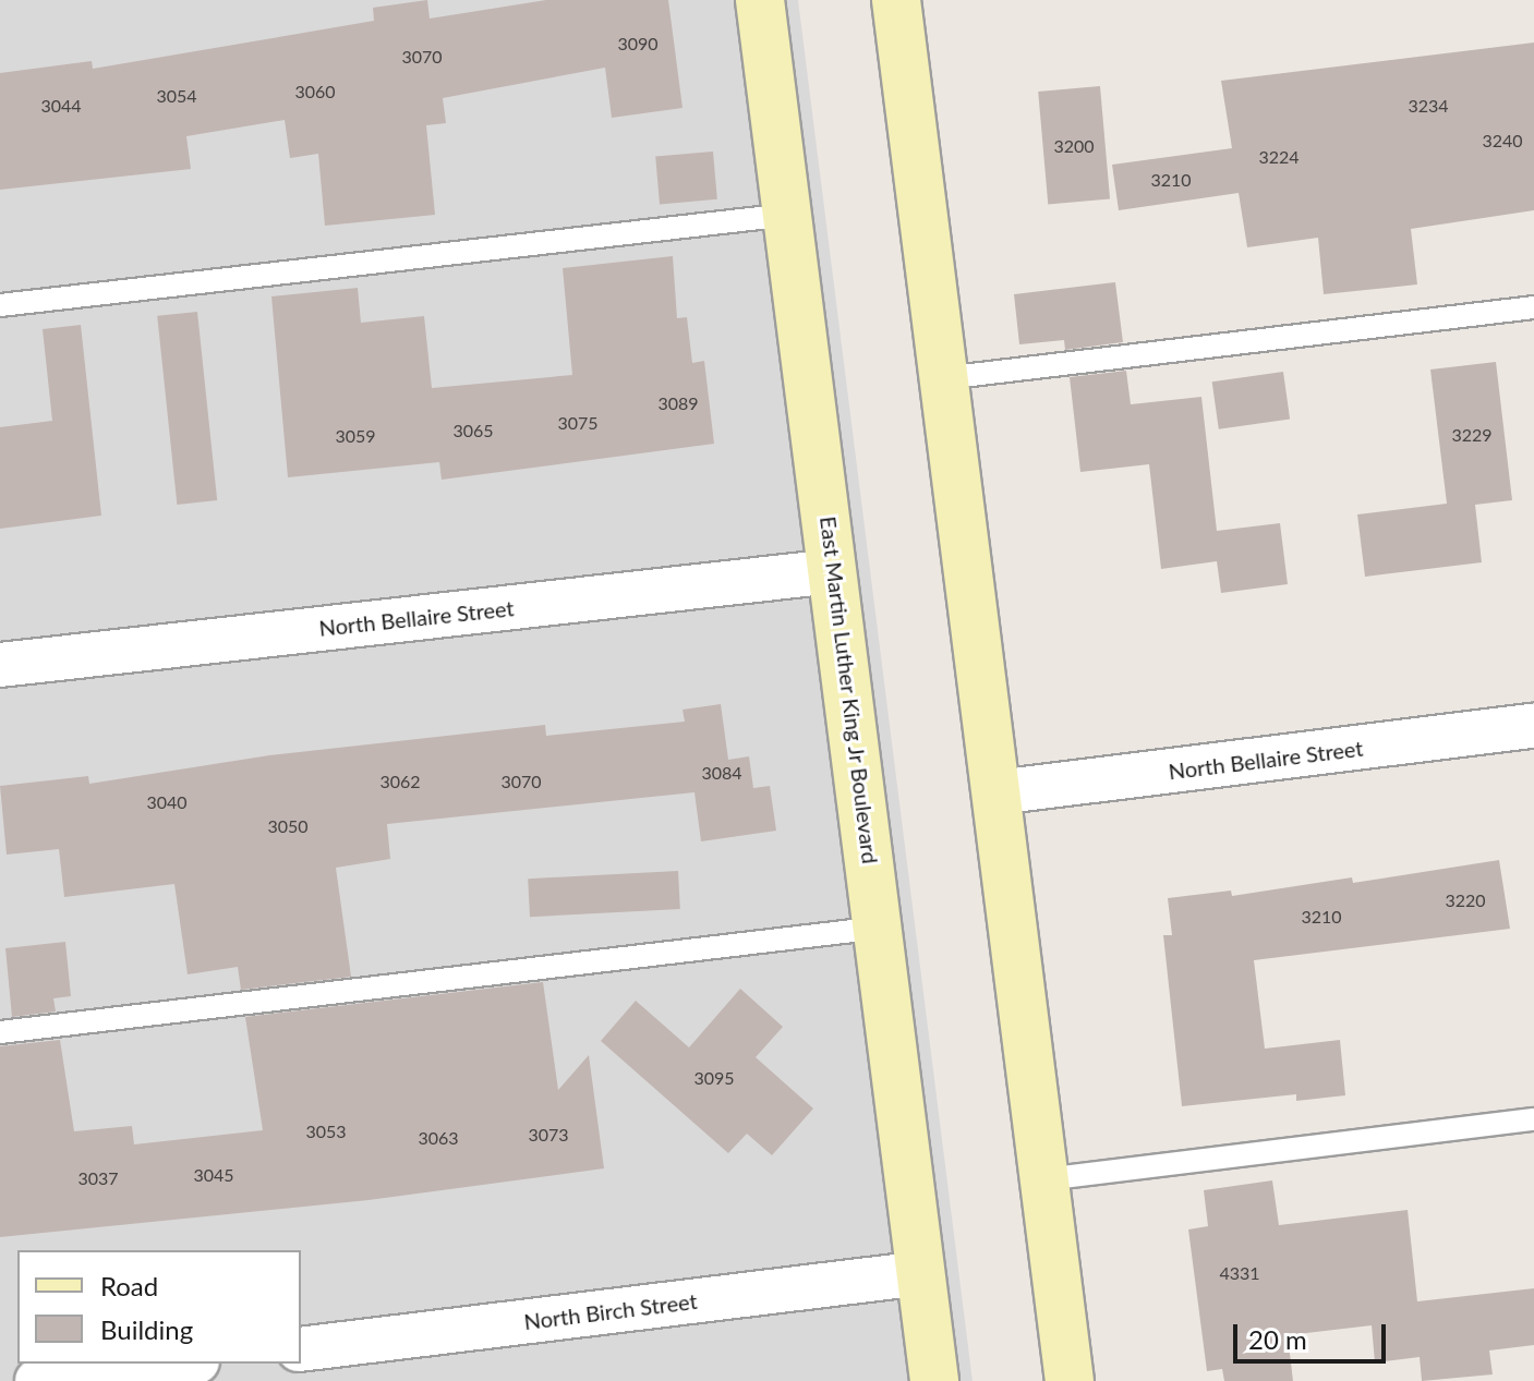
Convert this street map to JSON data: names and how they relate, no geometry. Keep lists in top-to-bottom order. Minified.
{"streets":{"main road":["East Martin Luther King Jr Boulevard"],"street":["North Bellaire Street","North Birch Street"]},"crossings":[["North Bellaire Street","East Martin Luther King Jr Boulevard"],["East Martin Luther King Jr Boulevard","North Birch Street"]],"house_numbers":["3090","3070","3060","3054","3044","3234","3240","3200","3224","3210","3089","3075","3065","3229","3059","3084","3062","3070","3040","3050","3220","3210","3095","3053","3073","3063","3045","3037","4331"],"legend":["Road","Building"],"scale_bar":"20 m"}
